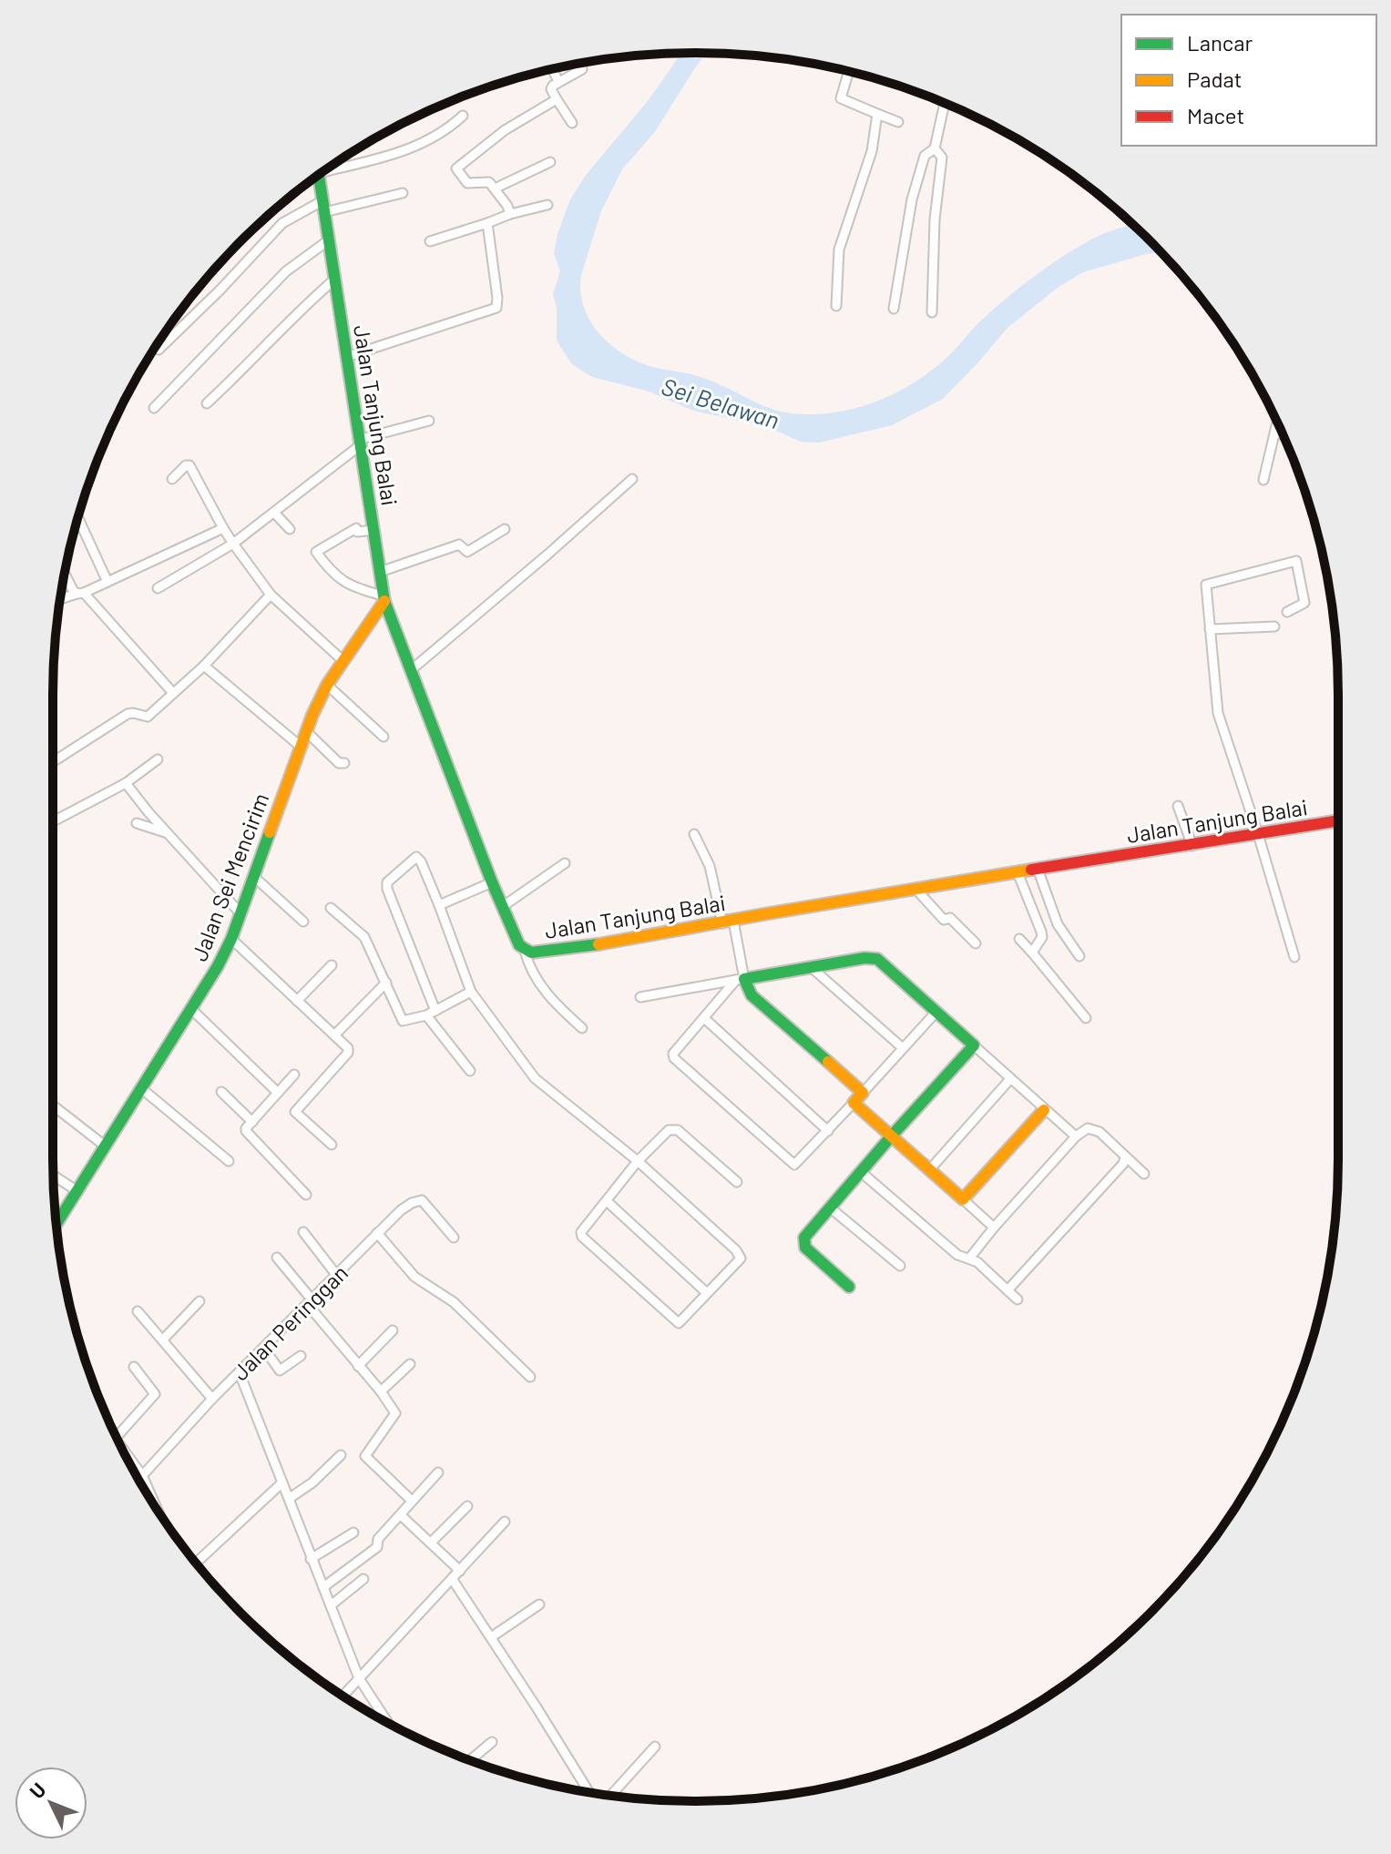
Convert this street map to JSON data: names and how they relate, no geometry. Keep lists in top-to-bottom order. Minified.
{"streets":{"street":["Jalan Tanjung Balai","Jalan Sei Mencirim","Jalan Peringgan"]},"crossings":[["Jalan Tanjung Balai","Jalan Sei Mencirim"]],"water":["Sei Belawan"],"legend":["Lancar","Padat","Macet"],"north":"top left"}
